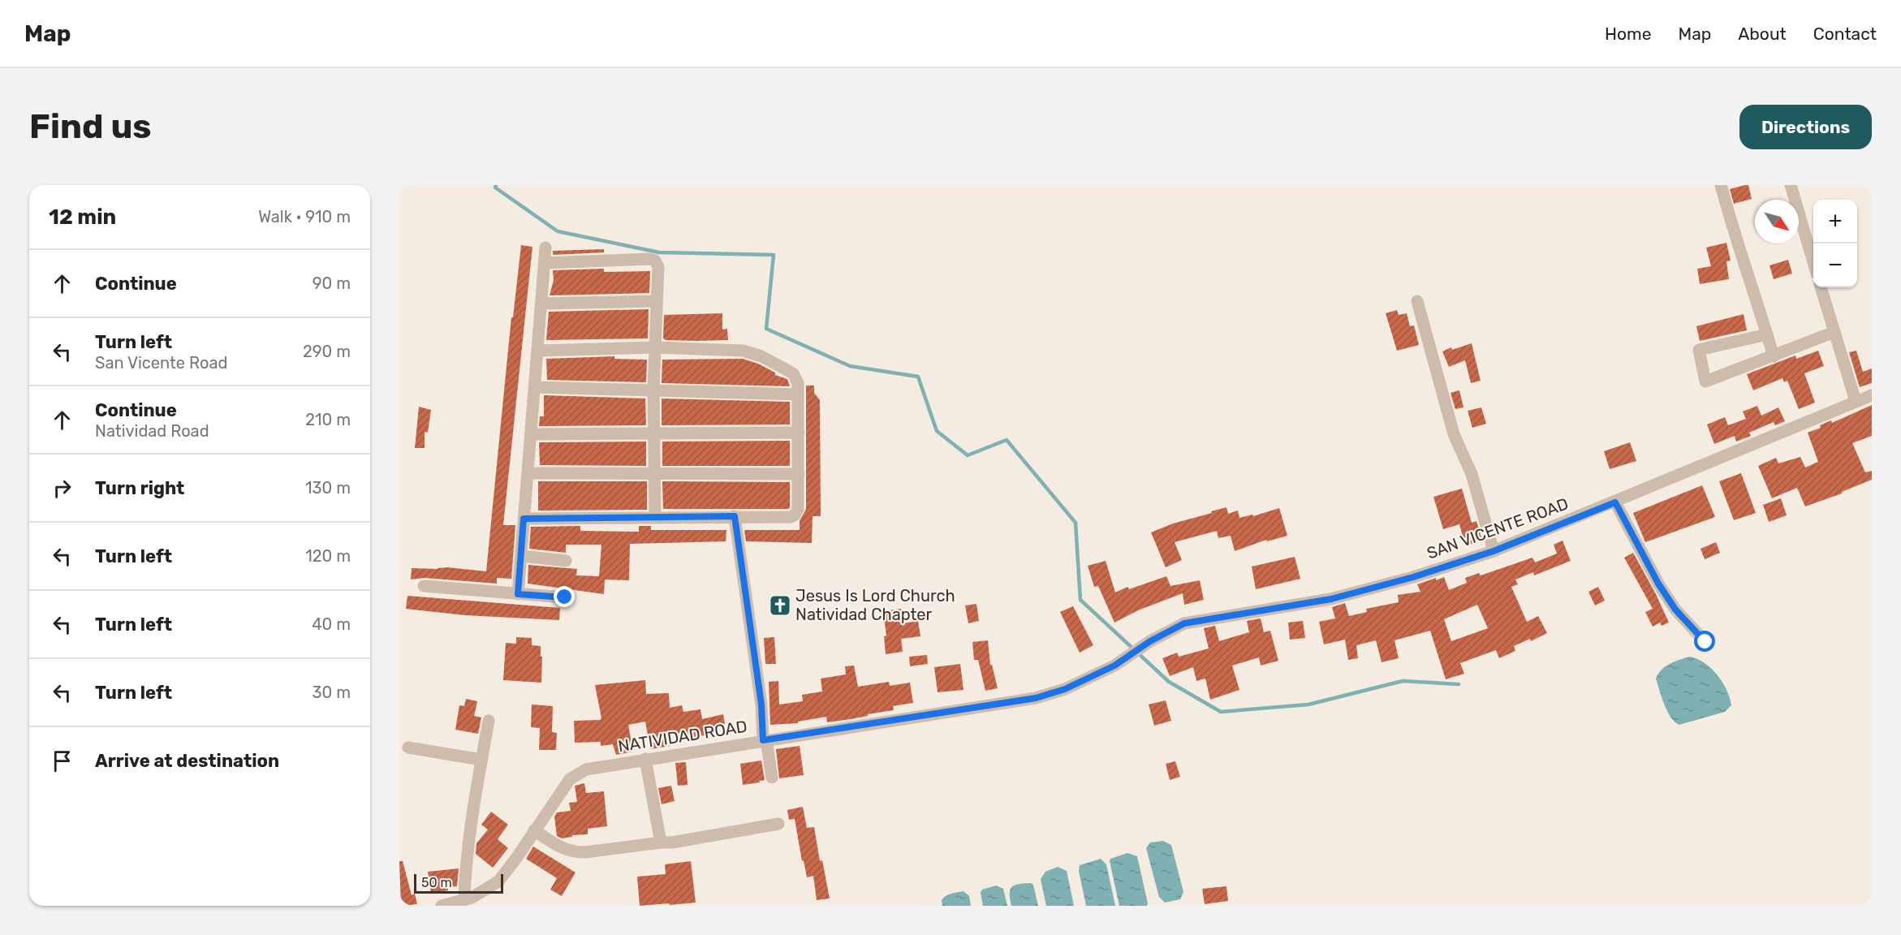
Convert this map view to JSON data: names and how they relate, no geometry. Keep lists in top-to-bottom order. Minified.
{"streets":{"street":["SAN VICENTE ROAD","NATIVIDAD ROAD"]},"crossings":[["SAN VICENTE ROAD","NATIVIDAD ROAD"]],"places":{"church":["Jesus Is Lord Church Natividad Chapter"]},"scale_bar":"50 m","north":"bottom right","page":{"header":"Map","nav":["Home","Map","About","Contact"],"buttons":"Directions","title":"Find us","heading":["12 min","Walk · 910 m"],"map_buttons":["+","−"],"list":[["Continue","90 m"],["Turn left","San Vicente Road","290 m"],["Continue","Natividad Road","210 m"],["Turn right","130 m"],["Turn left","120 m"],["Turn left","40 m"],["Turn left","30 m"],"Arrive at destination"],"scale":"50 m"}}
